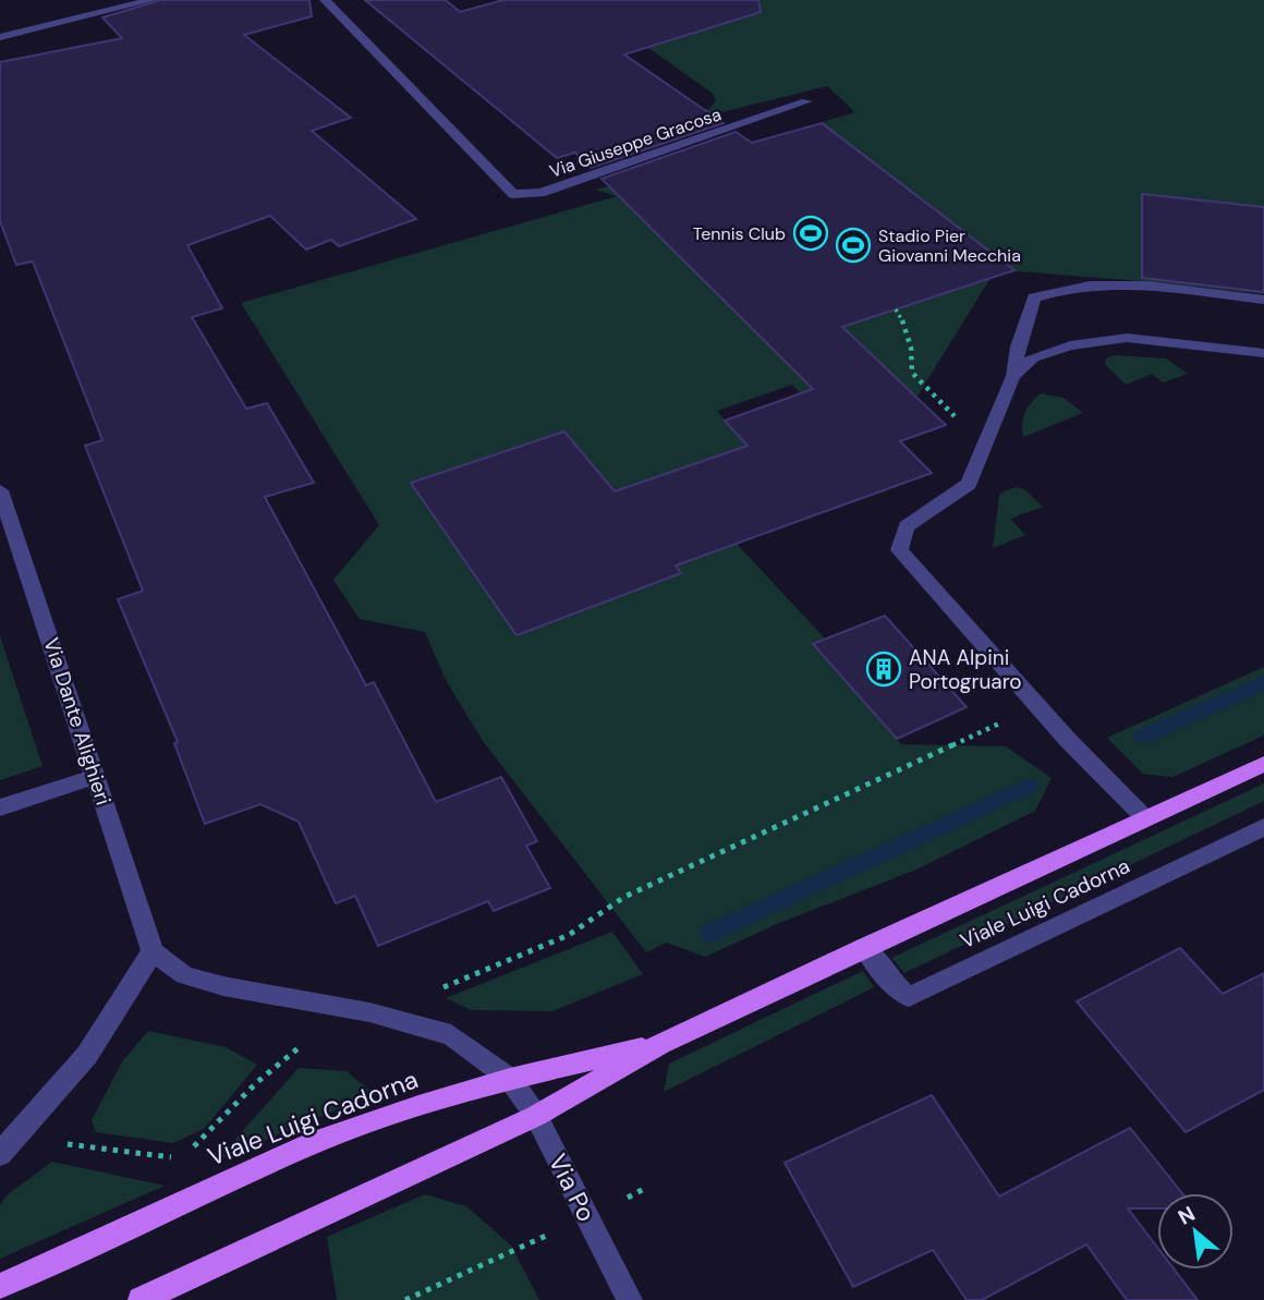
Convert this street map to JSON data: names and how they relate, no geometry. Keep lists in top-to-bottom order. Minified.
{"streets":{"main road":["Viale Luigi Cadorna"],"street":["Via Giuseppe Gracosa","Via Dante Alighieri","Via Po"]},"crossings":[["Viale Luigi Cadorna","Via Po"]],"places":{"sports":["Tennis Club","Stadio Pier Giovanni Mecchia"],"building":["ANA Alpini Portogruaro"]},"north":"top left"}
